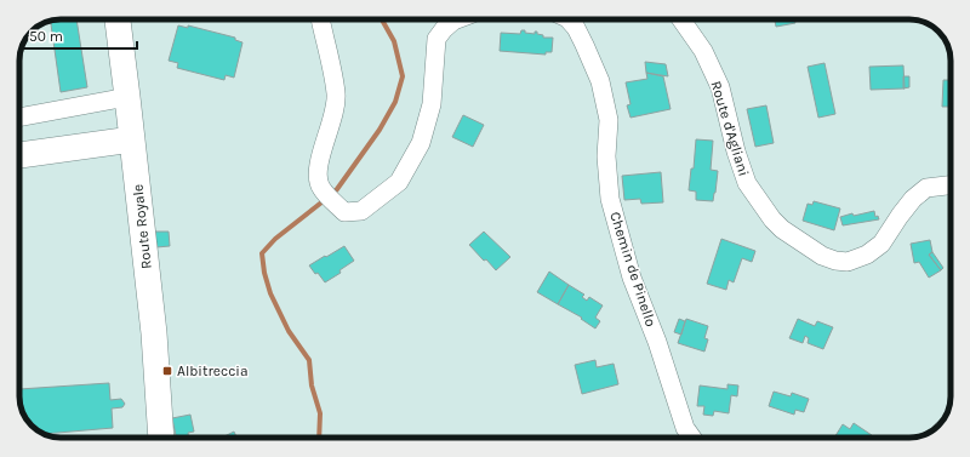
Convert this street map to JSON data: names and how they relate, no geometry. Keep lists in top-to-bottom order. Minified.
{"streets":{"main road":["Route Royale"],"street":["Route d'Agliani","Chemin de Pinello"]},"places":{"transit":["Albitreccia"]},"scale_bar":"50 m"}
